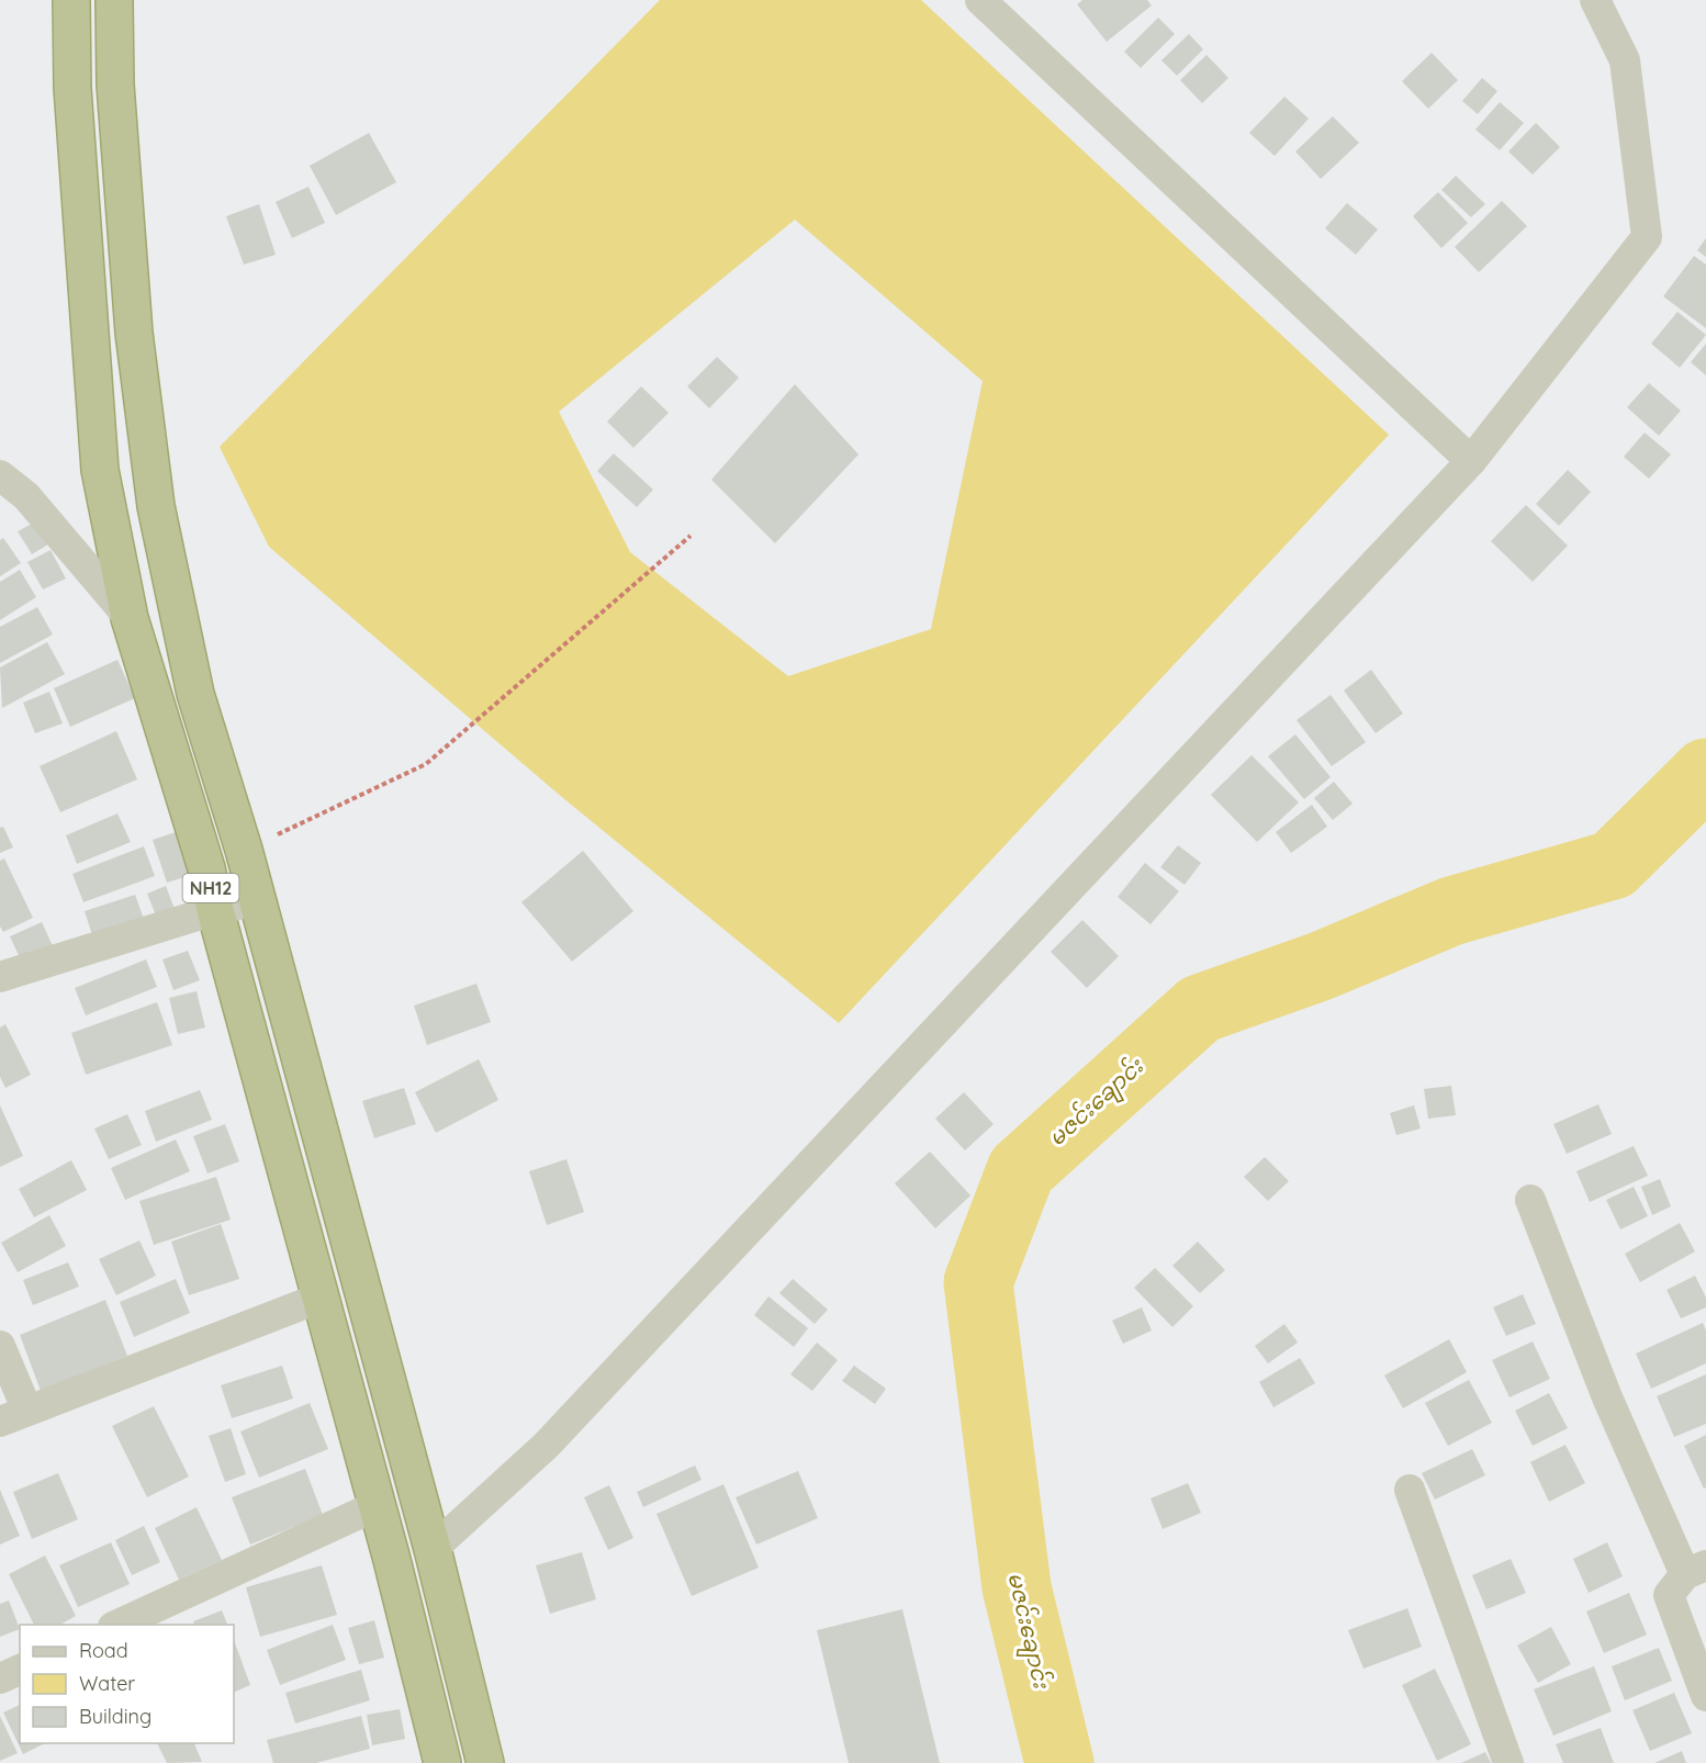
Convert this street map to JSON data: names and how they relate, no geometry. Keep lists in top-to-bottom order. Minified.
{"streets":{"highway":["NH12"]},"water":["မဇင်းချောင်း"],"legend":["Road","Water","Building"]}
